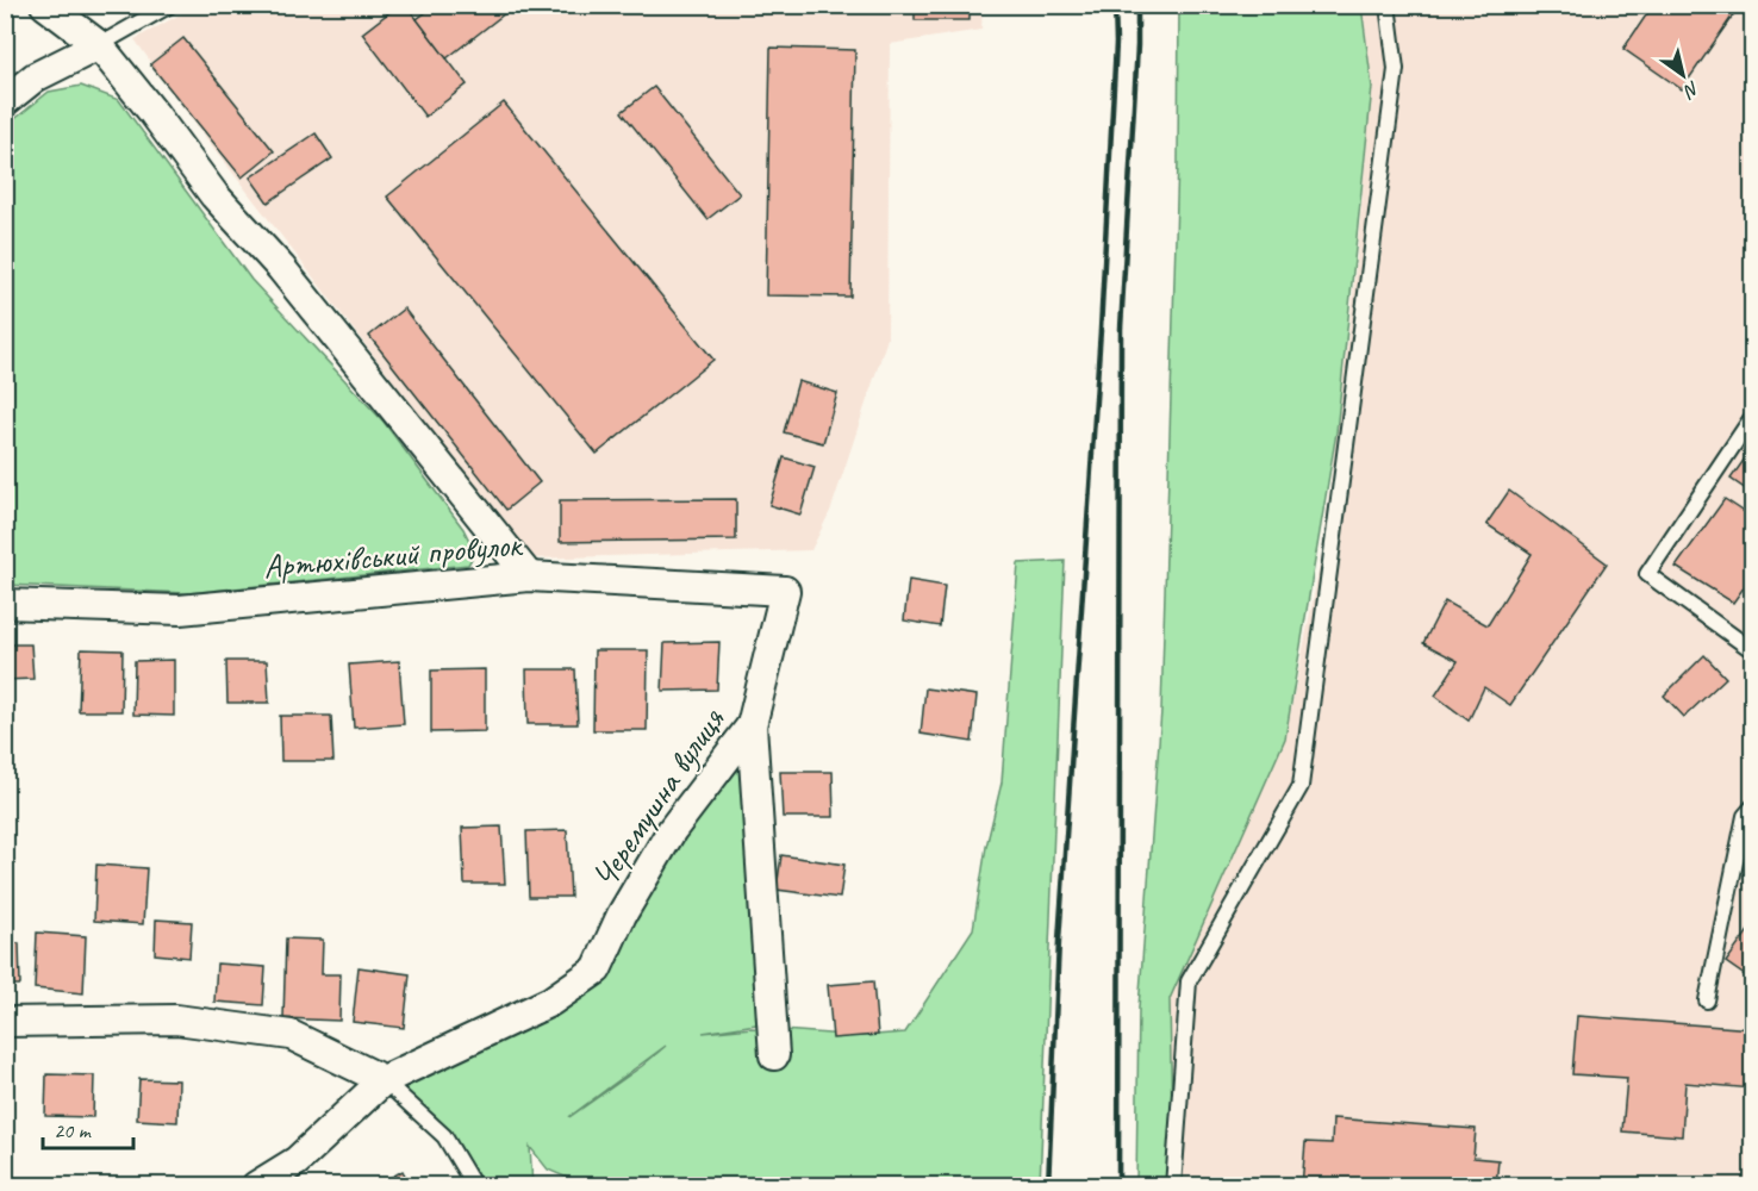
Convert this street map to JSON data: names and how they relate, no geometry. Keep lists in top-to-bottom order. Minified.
{"streets":{"street":["Артюхівський провулок","Черемушна вулиця"]},"crossings":[["Артюхівський провулок","Черемушна вулиця"]],"scale_bar":"20 m","north":"bottom right"}
